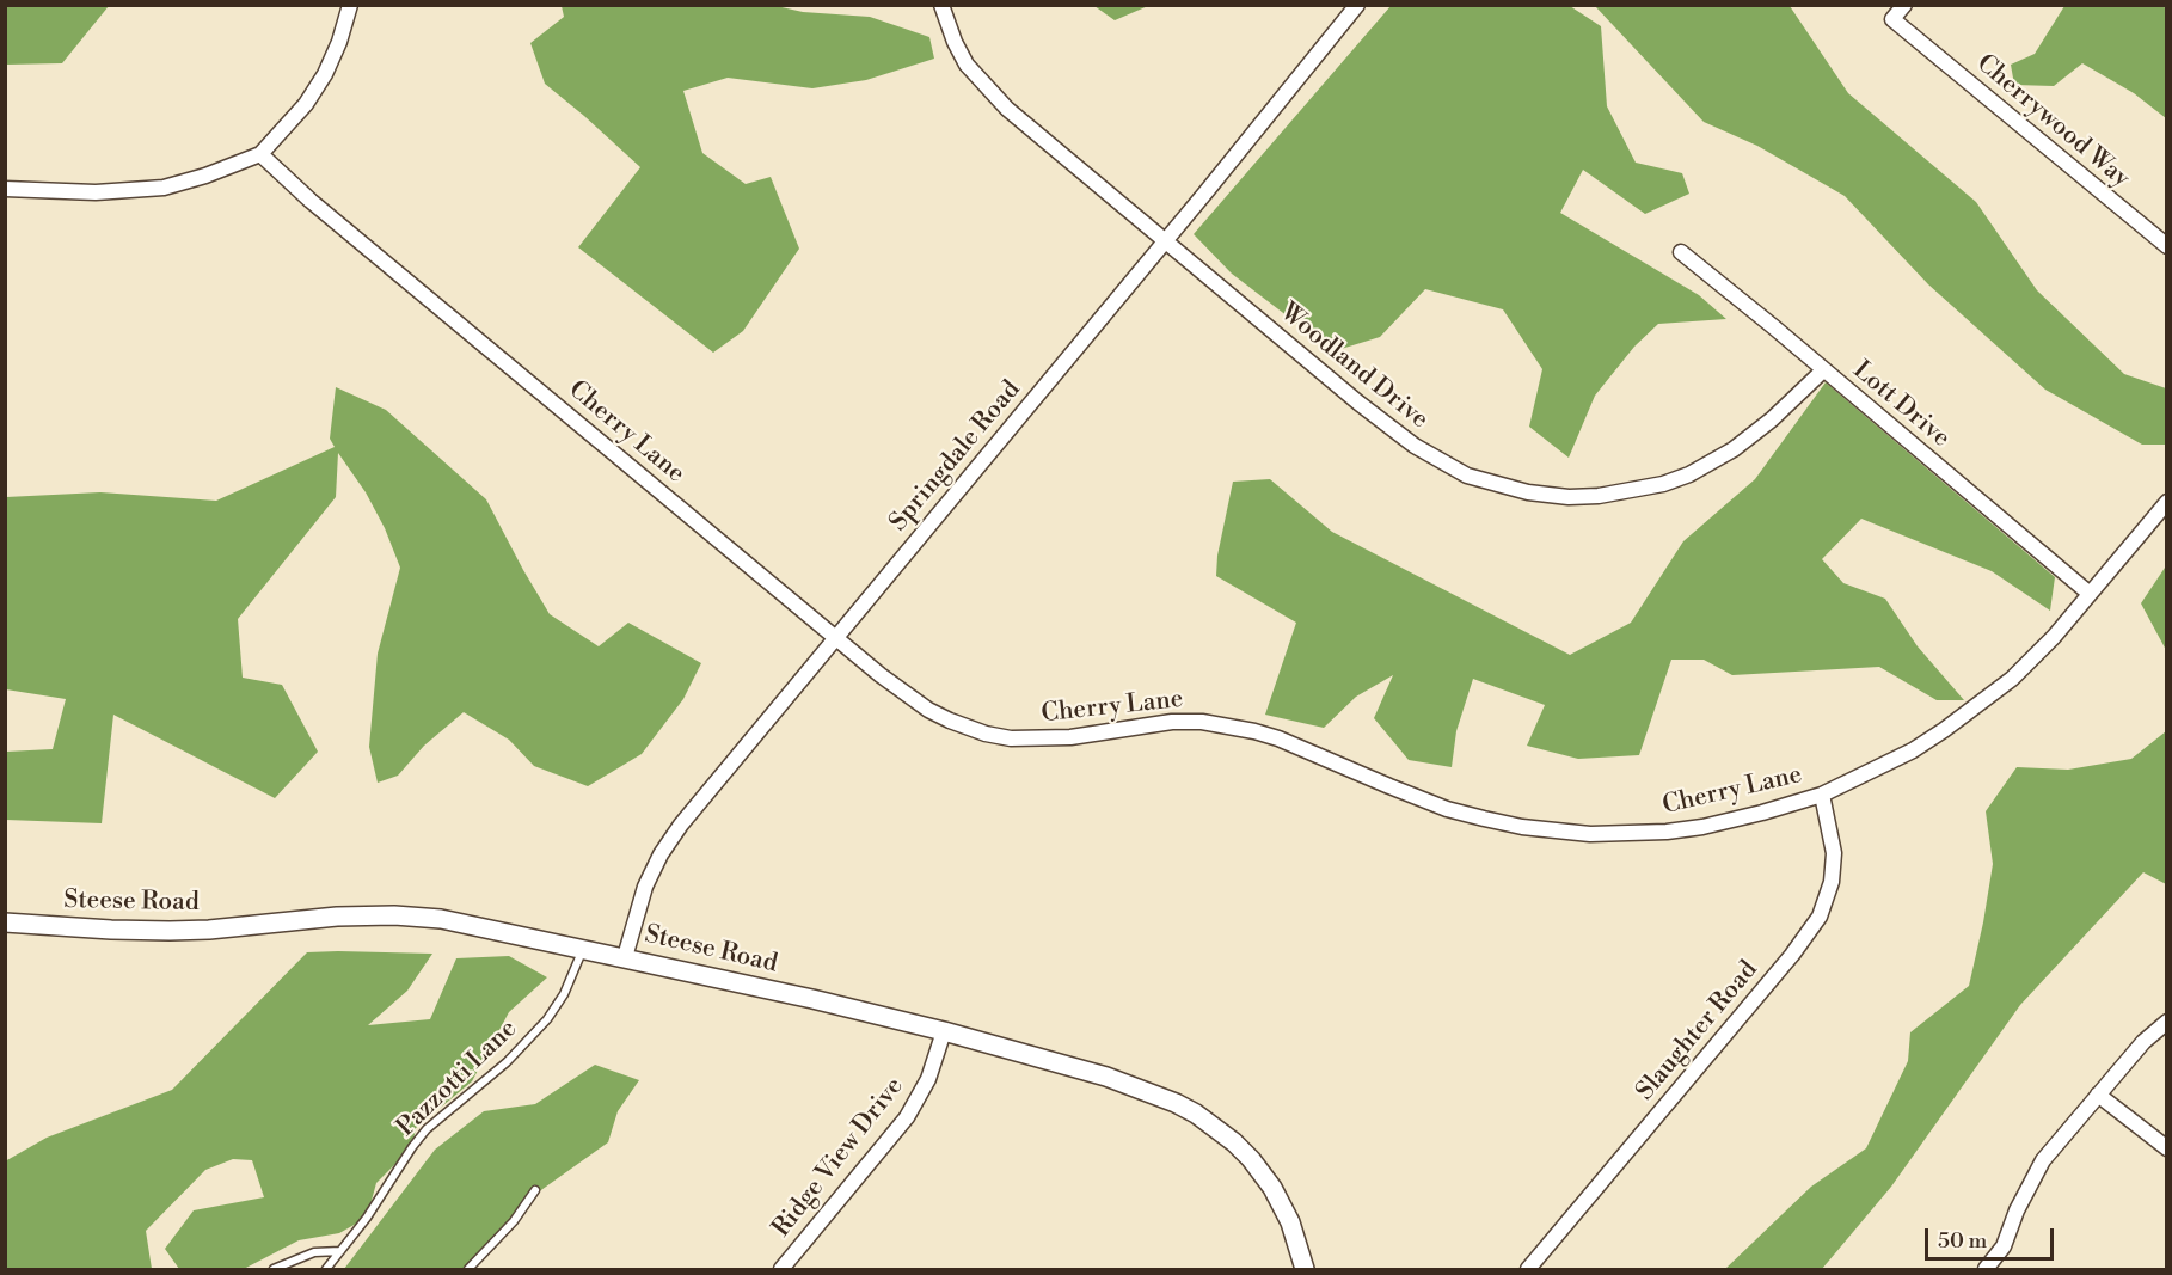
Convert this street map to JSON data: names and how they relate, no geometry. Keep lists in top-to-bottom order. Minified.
{"streets":{"street":["Cherrywood Way","Woodland Drive","Lott Drive","Cherry Lane","Springdale Road","Steese Road","Slaughter Road","Ridge View Drive"],"lane":["Pazzotti Lane"]},"crossings":[["Woodland Drive","Lott Drive"],["Woodland Drive","Springdale Road"],["Lott Drive","Cherry Lane"],["Cherry Lane","Springdale Road"],["Cherry Lane","Slaughter Road"],["Springdale Road","Steese Road"],["Steese Road","Pazzotti Lane"],["Steese Road","Ridge View Drive"]],"scale_bar":"50 m"}
